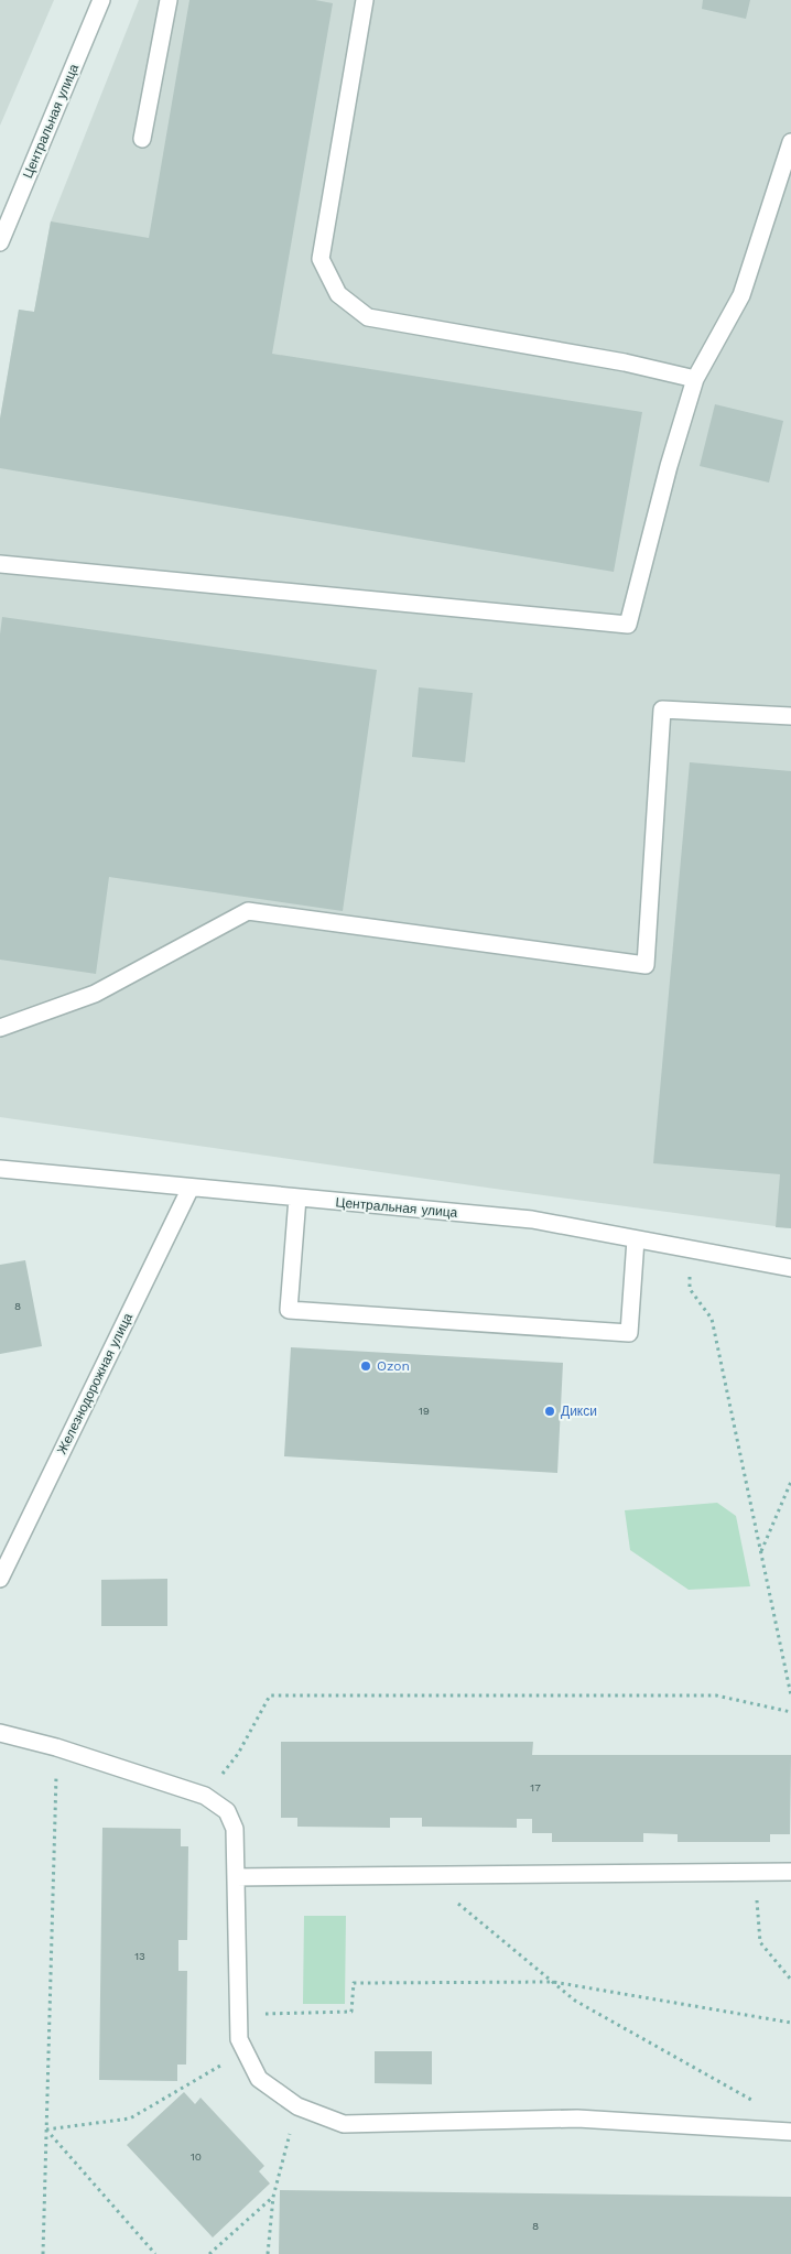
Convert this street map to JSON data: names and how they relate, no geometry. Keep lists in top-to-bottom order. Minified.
{"streets":{"street":["Центральная улица","Железнодорожная улица"]},"crossings":[["Центральная улица","Железнодорожная улица"]],"places":["Ozon","Дикси"],"house_numbers":["8","19","17","13","10","8"]}
